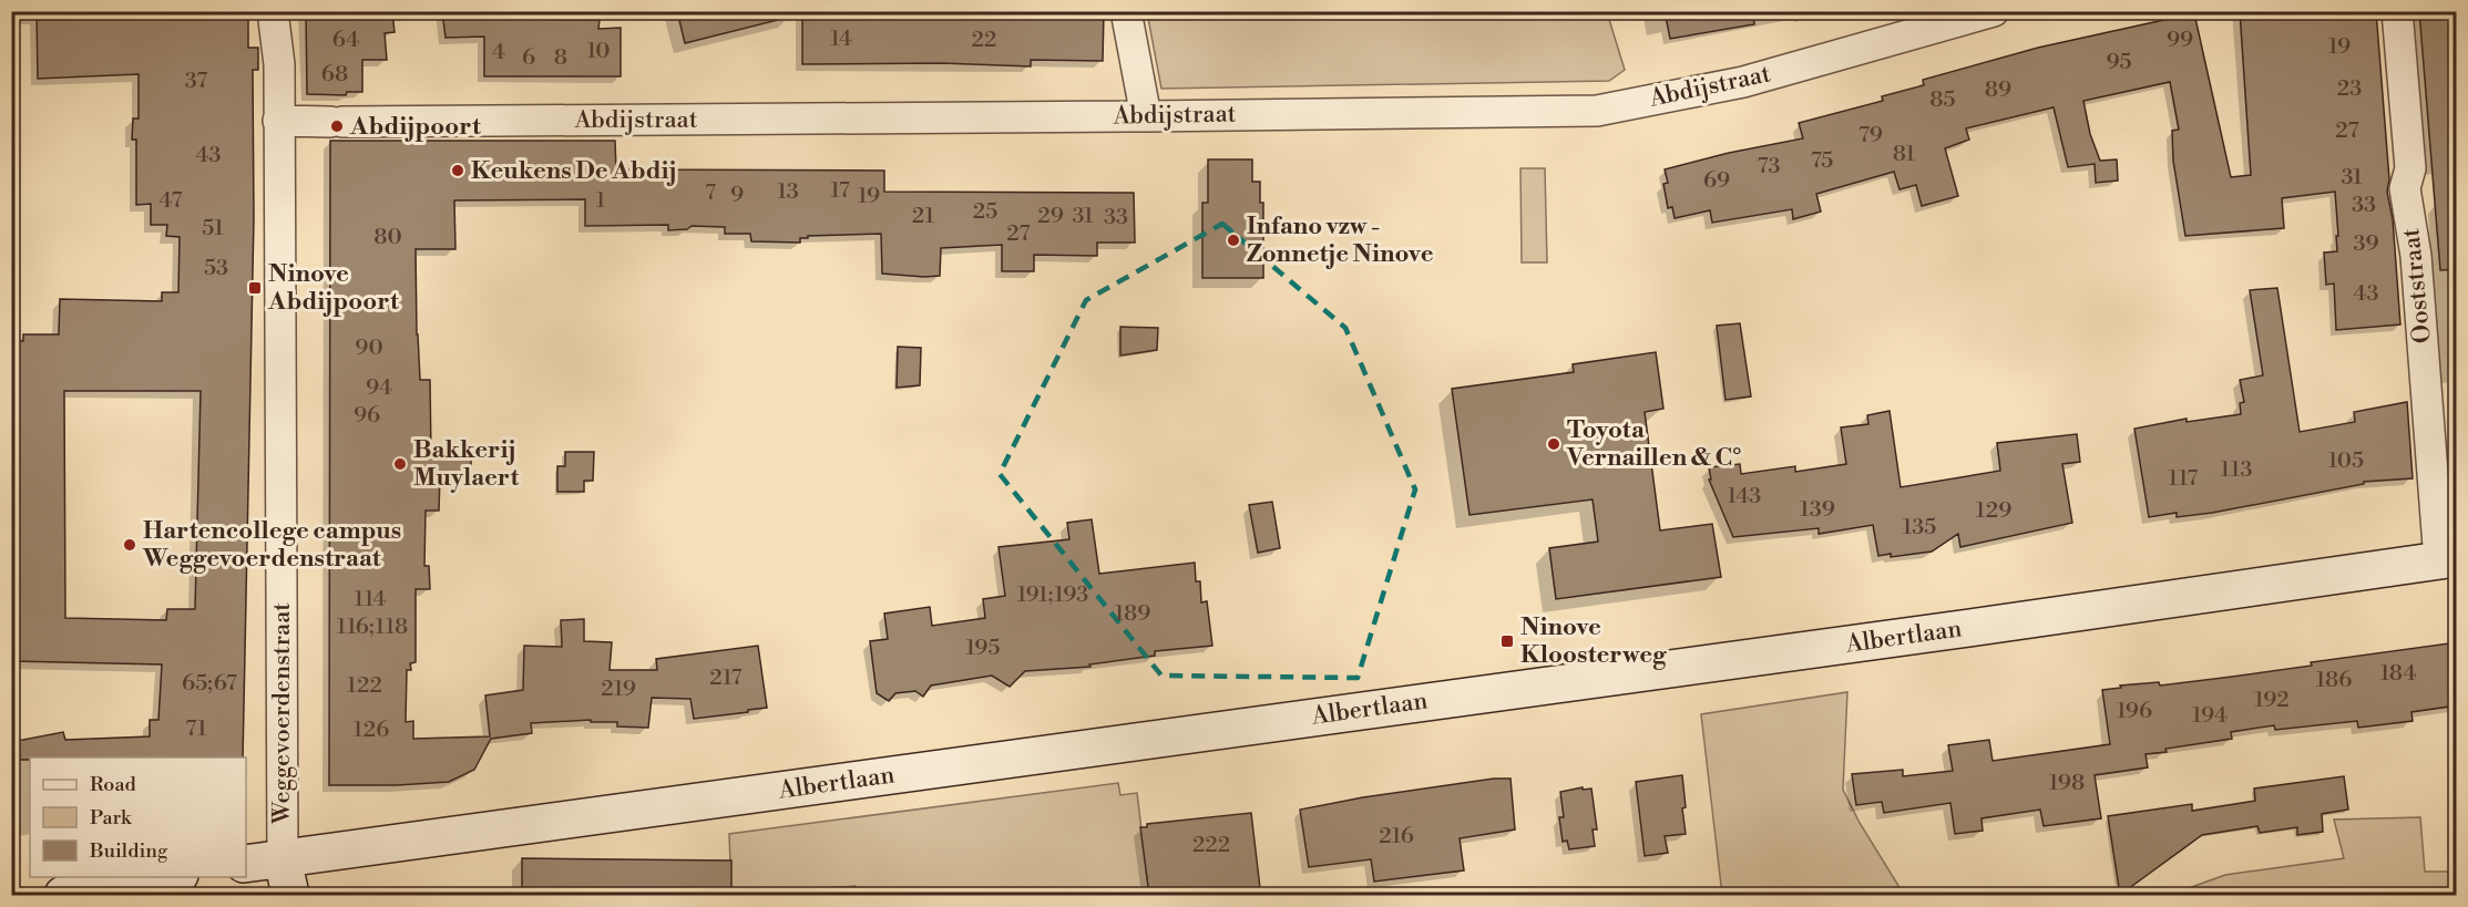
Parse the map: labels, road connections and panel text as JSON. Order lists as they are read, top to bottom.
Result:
{
  "streets": {
    "main road": ["Albertlaan"],
    "street": ["Abdijstraat", "Ooststraat", "Weggevoerdenstraat"]
  },
  "crossings": [
    ["Abdijstraat", "Weggevoerdenstraat"],
    ["Ooststraat", "Albertlaan"],
    ["Albertlaan", "Weggevoerdenstraat"]
  ],
  "places": {
    "other": [
      "Abdijpoort",
      "Keukens De Abdij",
      "Infano vzw - Zonnetje Ninove",
      "Toyota Vernaillen & C°",
      "Bakkerij Muylaert",
      "Hartencollege campus Weggevoerdenstraat"
    ],
    "transit": ["Ninove Abdijpoort", "Ninove Kloosterweg"]
  },
  "house_numbers": [
    "14",
    "64",
    "22",
    "99",
    "19",
    "10",
    "4",
    "6",
    "8",
    "95",
    "68",
    "37",
    "23",
    "89",
    "85",
    "27",
    "79",
    "81",
    "43",
    "75",
    "73",
    "31",
    "69",
    "17",
    "13",
    "7",
    "9",
    "19",
    "47",
    "1",
    "33",
    "25",
    "21",
    "29",
    "31",
    "33",
    "51",
    "27",
    "80",
    "39",
    "53",
    "43",
    "90",
    "94",
    "96",
    "105",
    "113",
    "117",
    "143",
    "139",
    "129",
    "135",
    "191;193",
    "114",
    "189",
    "116;118",
    "195",
    "184",
    "217",
    "186",
    "65;67",
    "122",
    "219",
    "192",
    "196",
    "194",
    "71",
    "126",
    "198",
    "216",
    "222"
  ],
  "legend": ["Road", "Park", "Building"]
}
